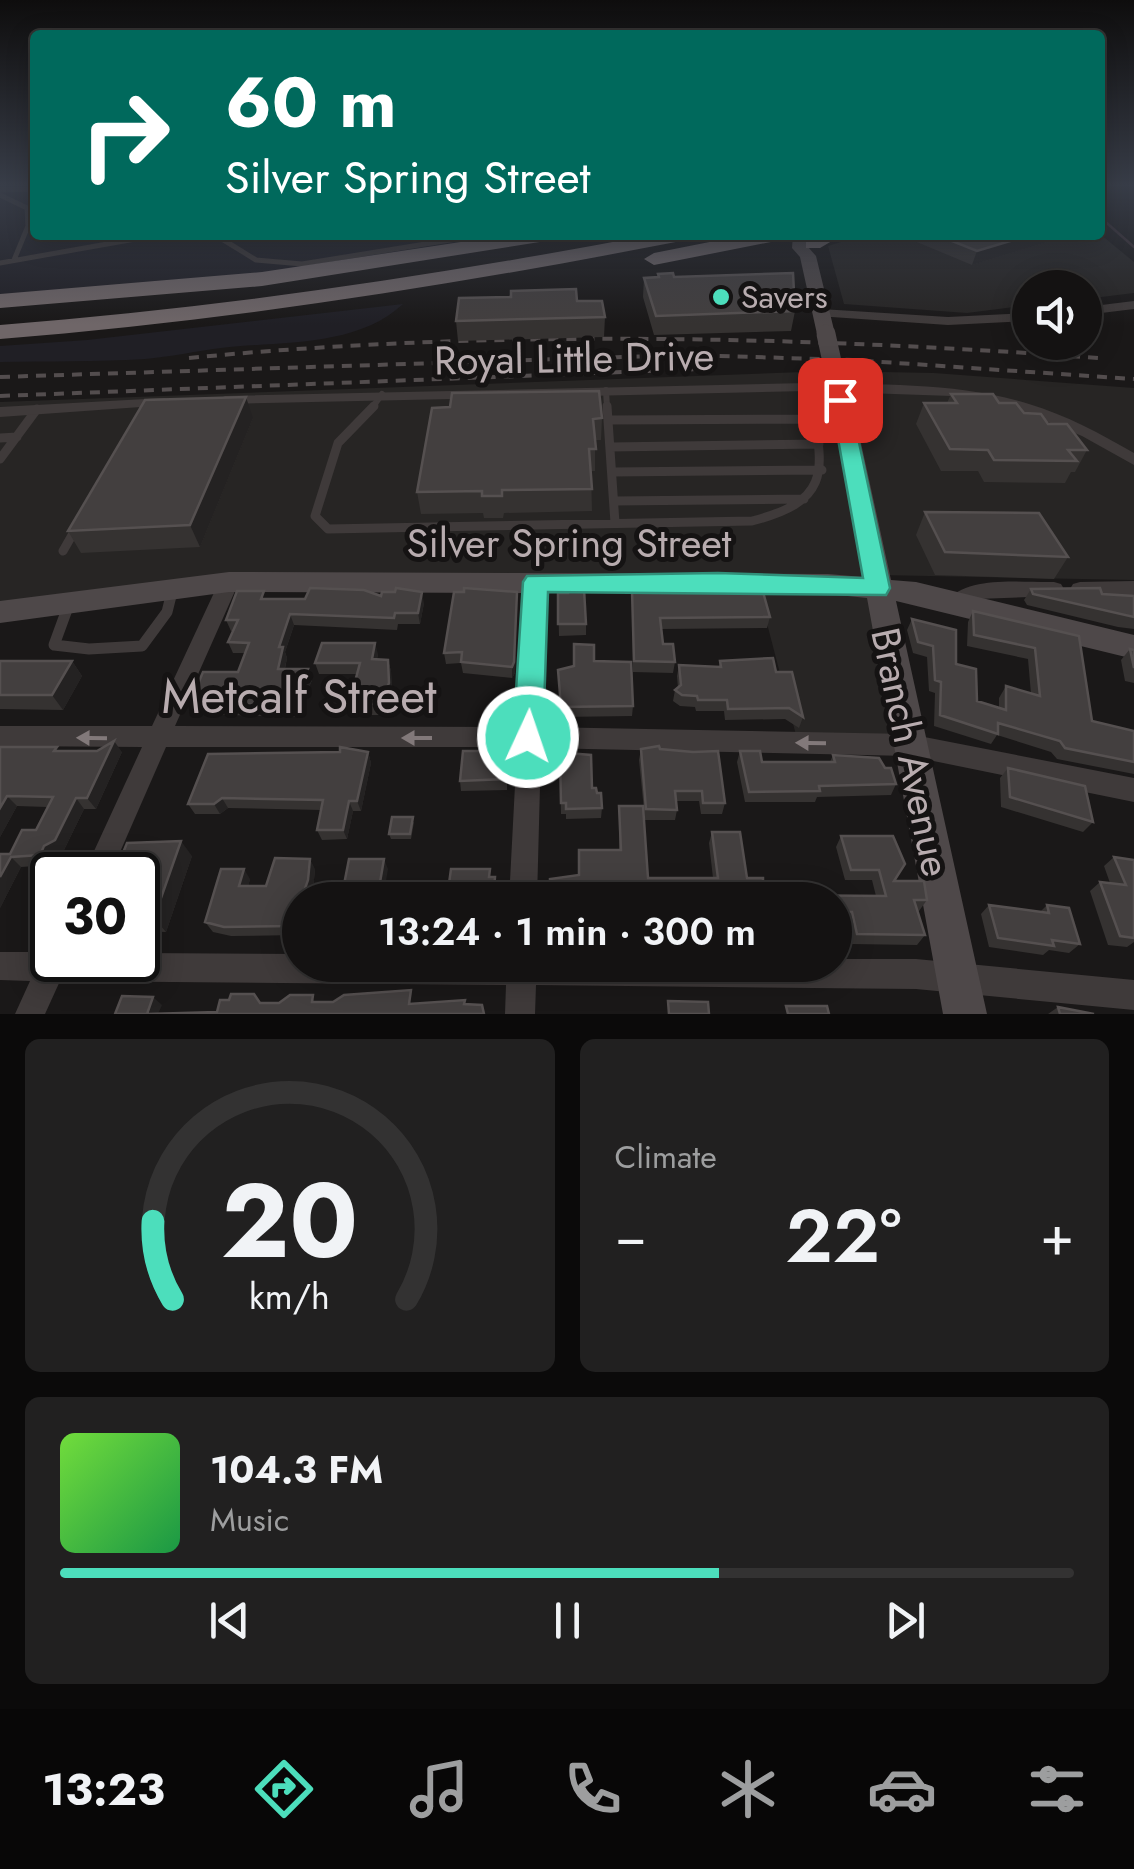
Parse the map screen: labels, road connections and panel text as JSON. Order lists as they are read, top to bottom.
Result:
{
  "streets": {
    "main road": ["Silver Spring Street", "Branch Avenue"],
    "street": ["Royal Little Drive", "Metcalf Street"]
  },
  "crossings": [
    ["Silver Spring Street", "Branch Avenue"],
    ["Metcalf Street", "Branch Avenue"]
  ],
  "one_way": ["Metcalf Street"],
  "places": ["Savers"],
  "page": {
    "turn": ["60 m", "Silver Spring Street"],
    "limit": "30",
    "trip": "13:24 · 1 min · 300 m",
    "tile": "Climate",
    "heat": ["−", "22°", "+"],
    "song": ["104.3 FM", "Music"],
    "tabs": "13:23",
    "gauge": ["20", "km/h"]
  }
}
